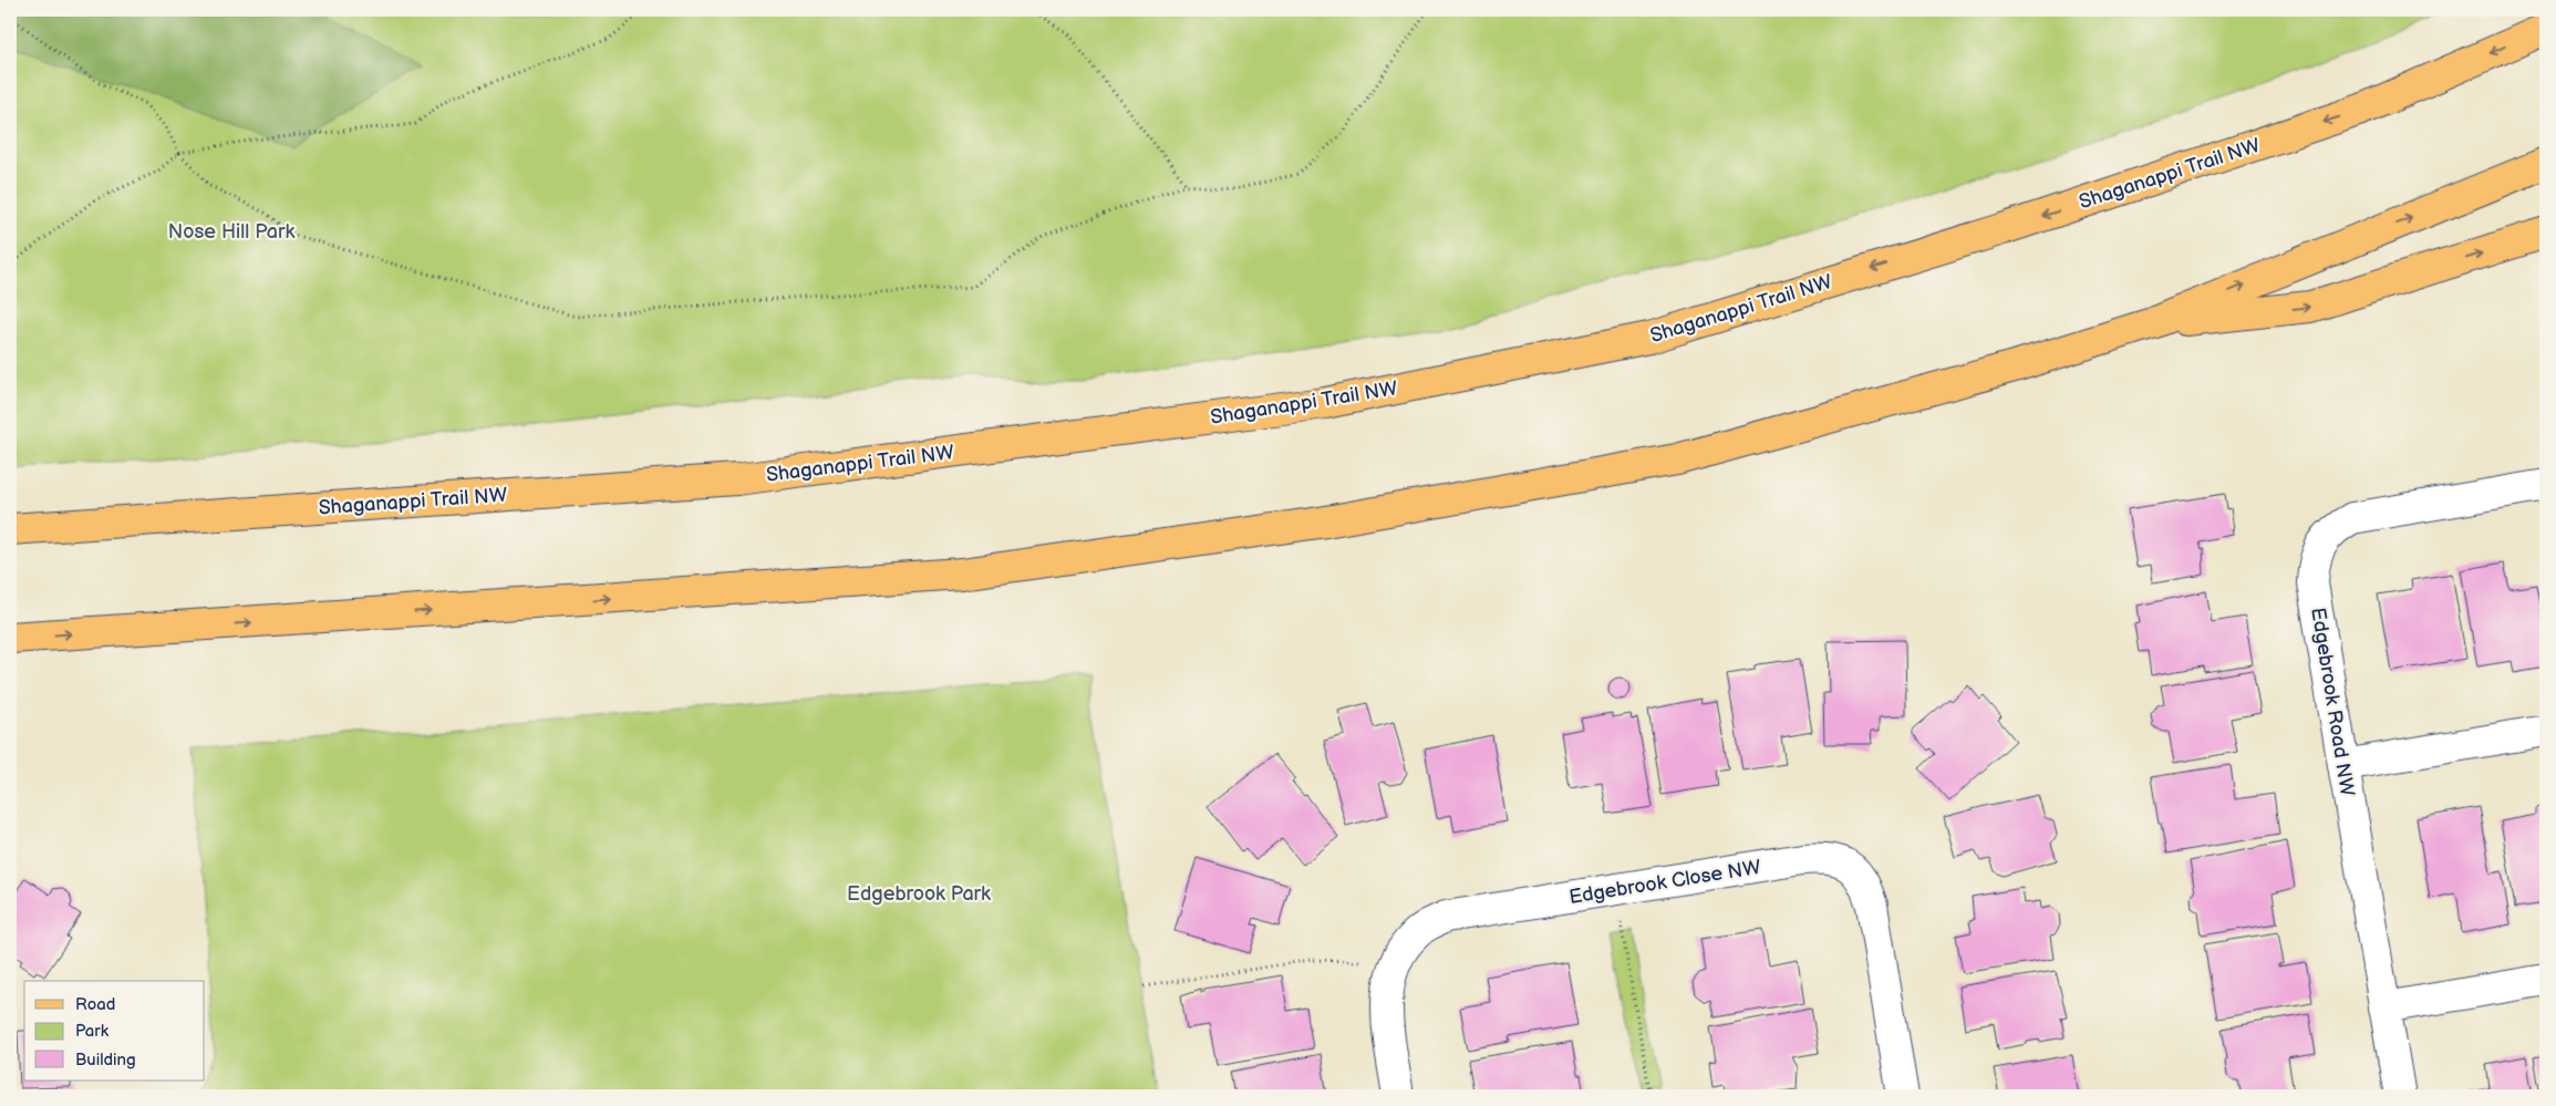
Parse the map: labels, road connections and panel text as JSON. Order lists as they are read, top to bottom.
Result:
{
  "streets": {
    "main road": ["Shaganappi Trail NW"],
    "street": ["Edgebrook Road NW", "Edgebrook Close NW"]
  },
  "parks": ["Nose Hill Park", "Edgebrook Park"],
  "legend": ["Road", "Park", "Building"]
}
